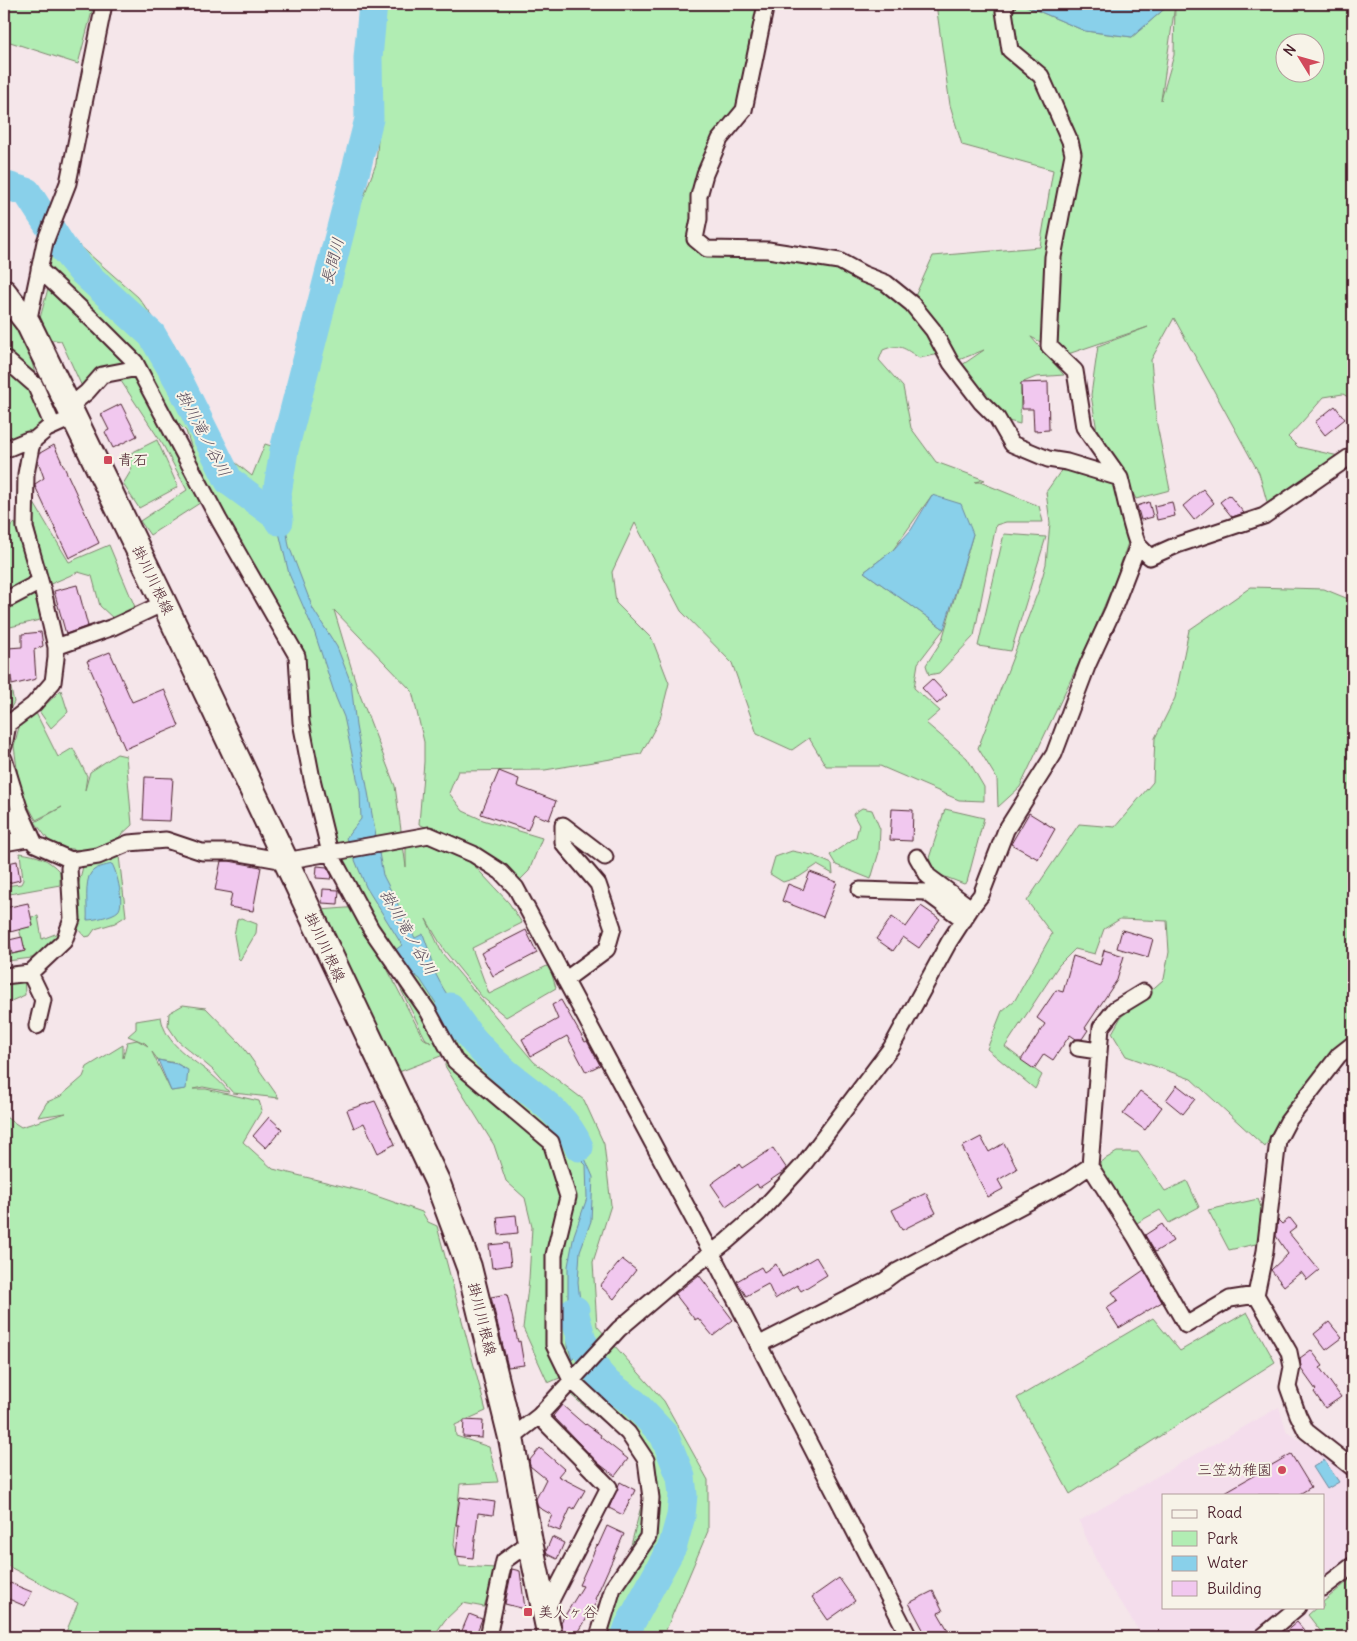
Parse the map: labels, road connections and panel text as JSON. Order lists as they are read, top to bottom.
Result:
{
  "streets": {
    "main road": ["掛川川根線"]
  },
  "water": ["長間川", "掛川滝ノ谷川"],
  "places": {
    "transit": ["青石", "美人ヶ谷"],
    "other": ["三笠幼稚園"]
  },
  "legend": [
    "Road",
    "Park",
    "Water",
    "Building"
  ],
  "north": "top left"
}
